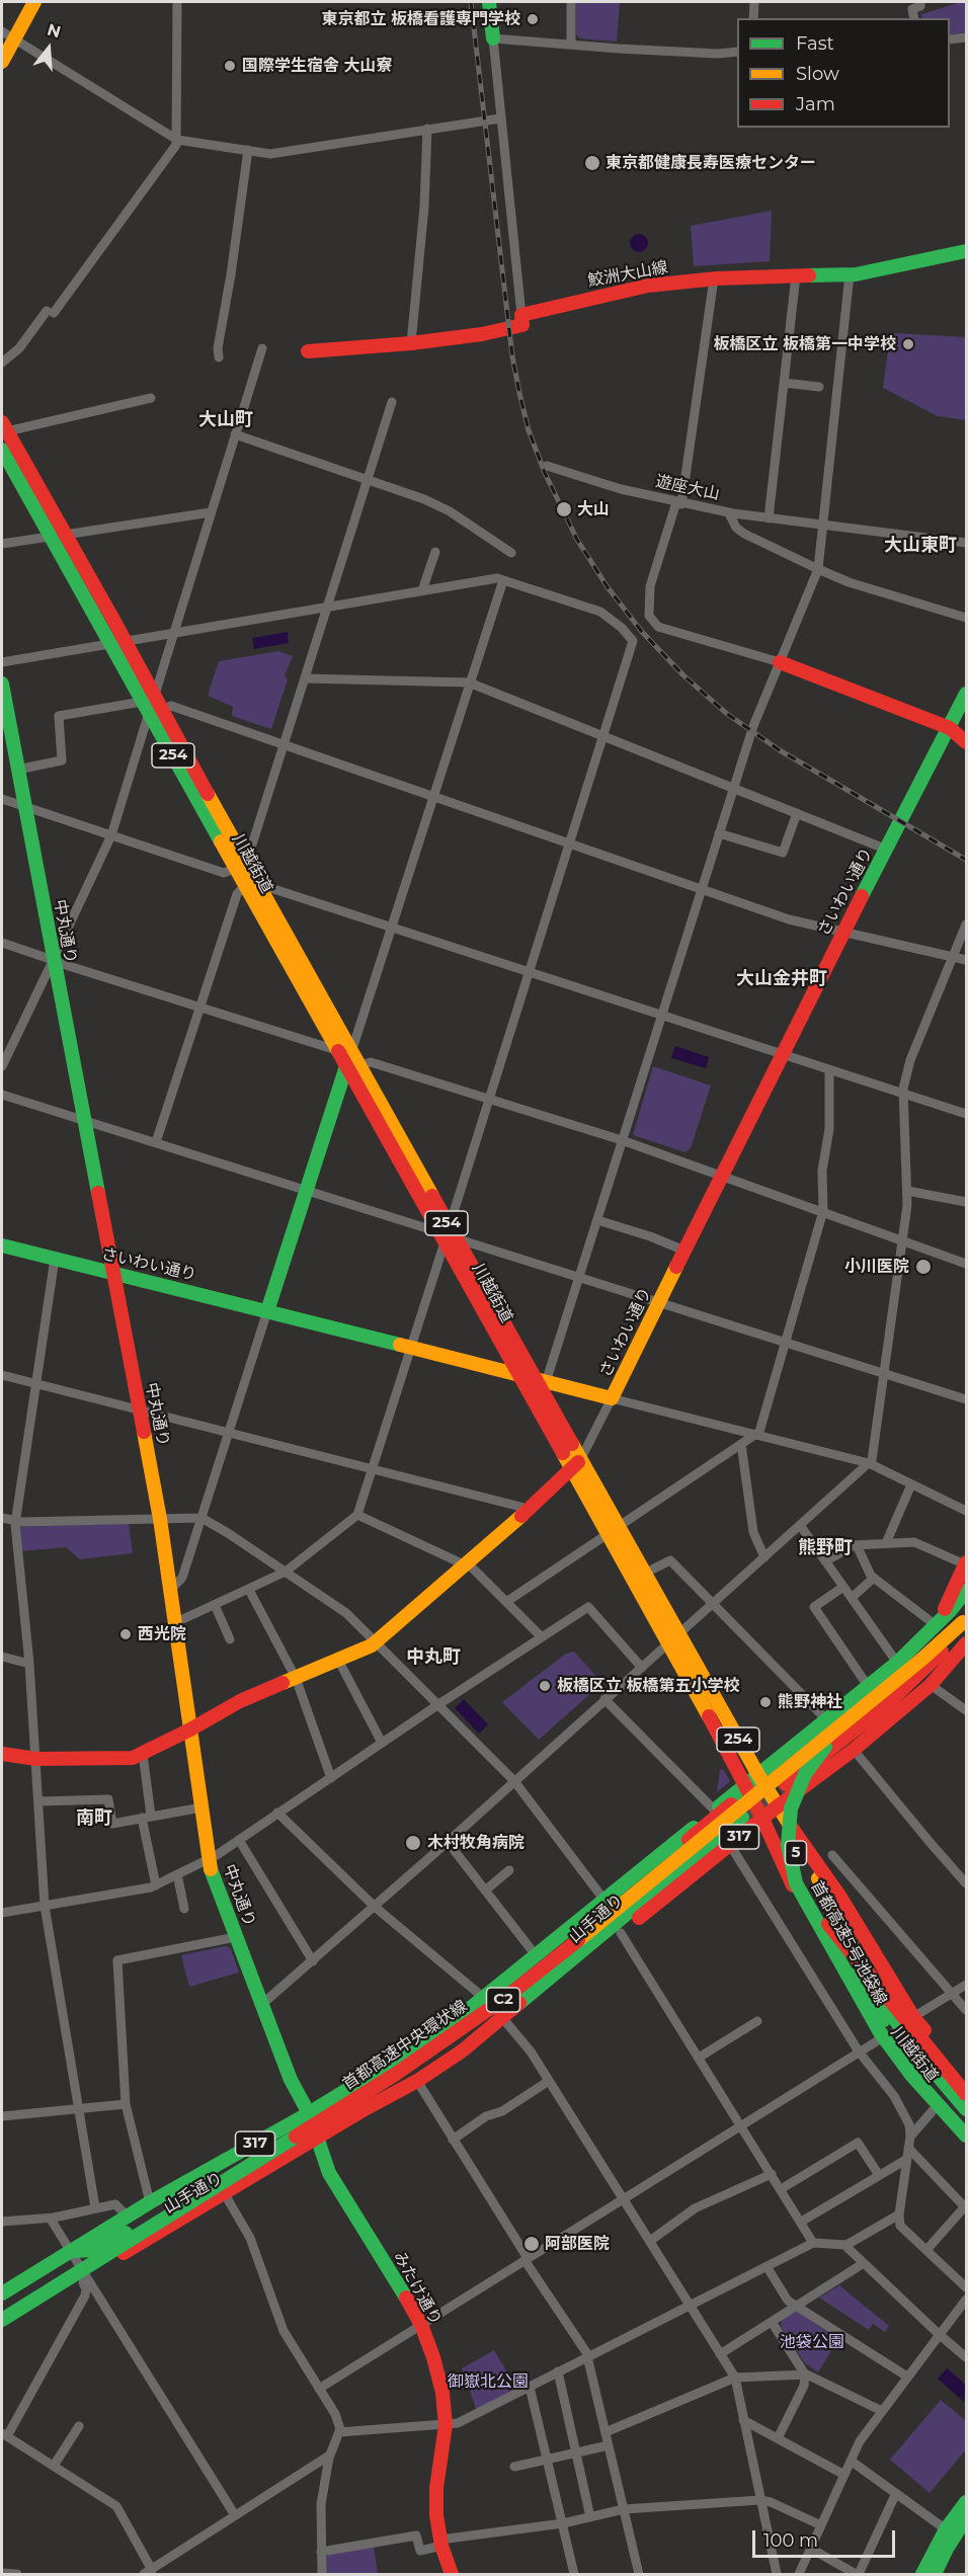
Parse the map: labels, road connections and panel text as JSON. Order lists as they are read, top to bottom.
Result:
{
  "streets": {
    "main road": [
      "鮫洲大山線",
      "254",
      "川越街道",
      "さいわい通り",
      "中丸通り",
      "317",
      "5",
      "山手通り",
      "首都高速5号池袋線",
      "C2",
      "首都高速中央環状線",
      "みたけ通り"
    ],
    "street": ["遊座大山"]
  },
  "crossings": [
    ["川越街道", "さいわい通り"],
    ["川越街道", "317"],
    ["さいわい通り", "中丸通り"],
    ["中丸通り", "山手通り"],
    ["中丸通り", "みたけ通り"],
    ["317", "山手通り"],
    ["山手通り", "首都高速中央環状線"],
    ["山手通り", "みたけ通り"],
    ["首都高速5号池袋線", "首都高速中央環状線"]
  ],
  "districts": [
    "大山町",
    "大山東町",
    "大山金井町",
    "熊野町",
    "中丸町",
    "南町"
  ],
  "parks": ["池袋公園", "御嶽北公園"],
  "places": [
    "東京都立 板橋看護専門学校",
    "国際学生宿舎 大山寮",
    "東京都健康長寿医療センター",
    "板橋区立 板橋第一中学校",
    "大山",
    "小川医院",
    "西光院",
    "板橋区立 板橋第五小学校",
    "熊野神社",
    "木村牧角病院",
    "阿部医院"
  ],
  "legend": ["Fast", "Slow", "Jam"],
  "scale_bar": "100 m",
  "north": "top"
}
